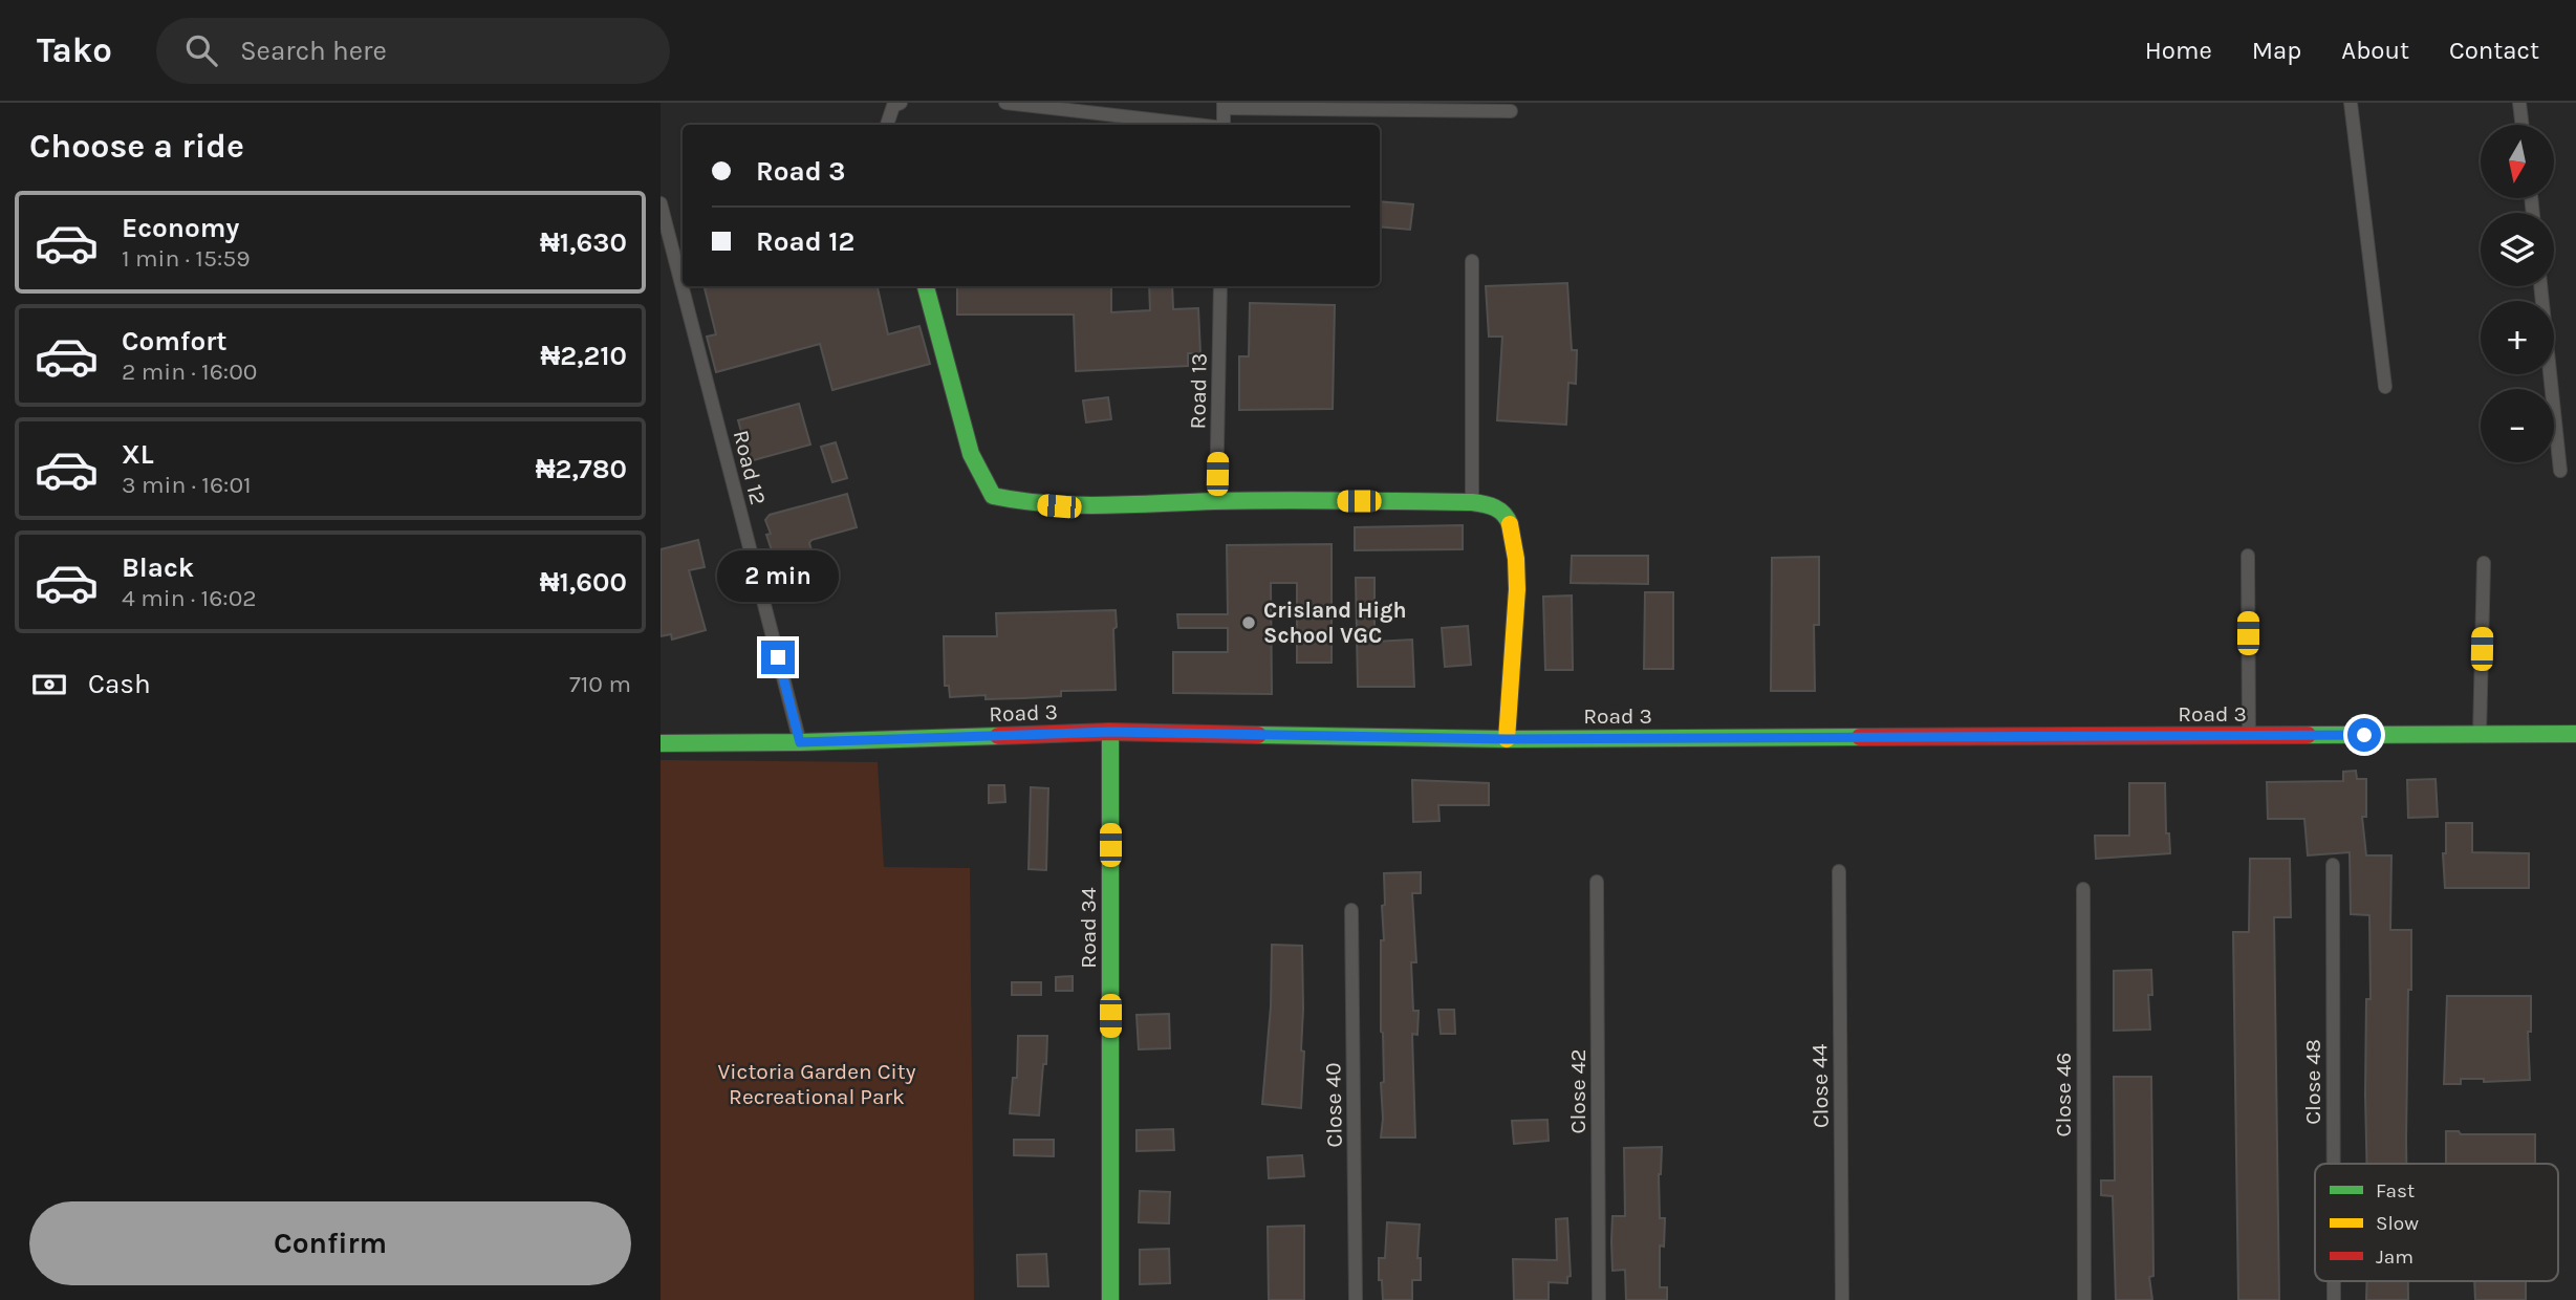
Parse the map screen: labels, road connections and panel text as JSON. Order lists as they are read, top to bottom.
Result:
{
  "streets": {
    "street": [
      "Road 13",
      "Road 12",
      "Road 3",
      "Road 34",
      "Close 48",
      "Close 44",
      "Close 42",
      "Close 46",
      "Close 40"
    ]
  },
  "crossings": [
    ["Road 12", "Road 3"],
    ["Road 3", "Road 34"]
  ],
  "parks": ["Victoria Garden City Recreational Park"],
  "places": ["Crisland High School VGC"],
  "legend": ["Fast", "Slow", "Jam"],
  "north": "bottom",
  "page": {
    "header": "Tako",
    "search": "Search here",
    "nav": [
      "Home",
      "Map",
      "About",
      "Contact"
    ],
    "heading": "Choose a ride",
    "map_buttons": ["+", "−"],
    "banner": ["Road 3", "Road 12"],
    "list": [
      {
        "name": "Economy",
        "note": "1 min · 15:59",
        "value": "₦1,630"
      },
      {
        "name": "Comfort",
        "note": "2 min · 16:00",
        "value": "₦2,210"
      },
      {
        "name": "XL",
        "note": "3 min · 16:01",
        "value": "₦2,780"
      },
      {
        "name": "Black",
        "note": "4 min · 16:02",
        "value": "₦1,600"
      }
    ],
    "bubble": "2 min",
    "pay": ["Cash", "710 m"],
    "buttons": "Confirm"
  }
}
